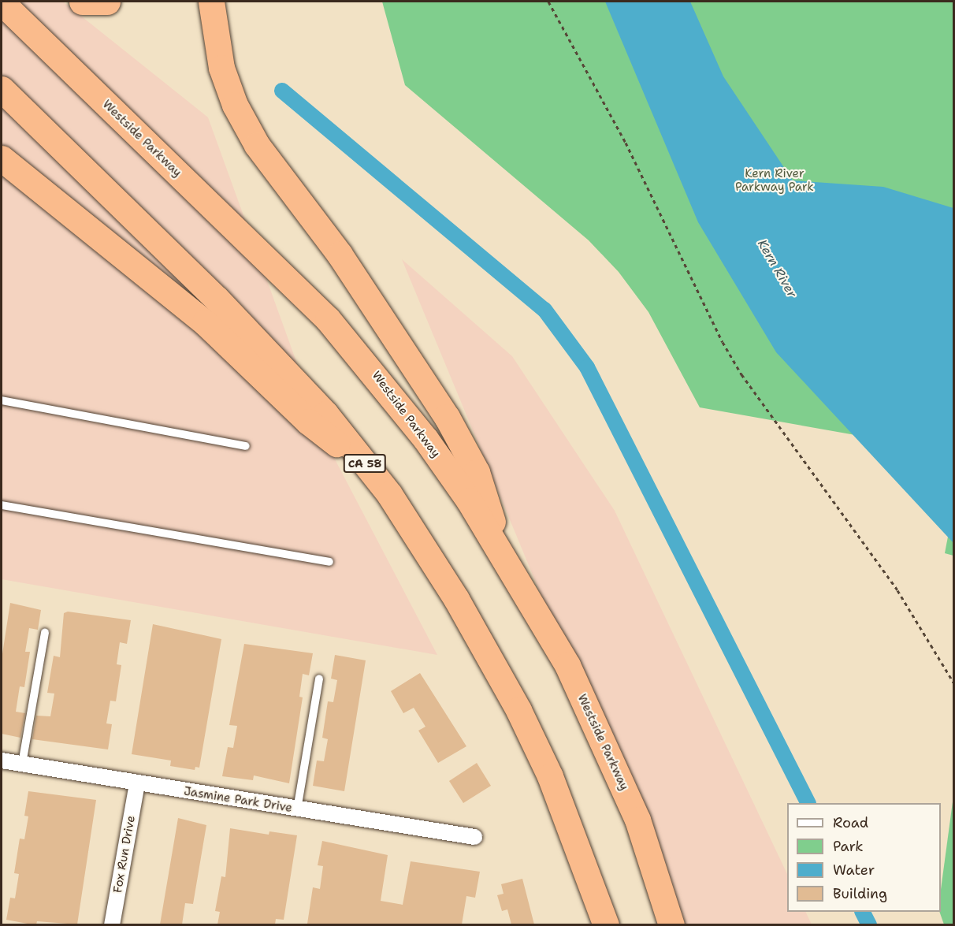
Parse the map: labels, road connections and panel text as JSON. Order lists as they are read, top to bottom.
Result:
{
  "streets": {
    "highway": ["Westside Parkway", "CA 58"],
    "street": ["Jasmine Park Drive", "Fox Run Drive"]
  },
  "crossings": [
    ["Jasmine Park Drive", "Fox Run Drive"]
  ],
  "water": ["Kern River"],
  "parks": ["Kern River Parkway Park"],
  "legend": [
    "Road",
    "Park",
    "Water",
    "Building"
  ]
}
